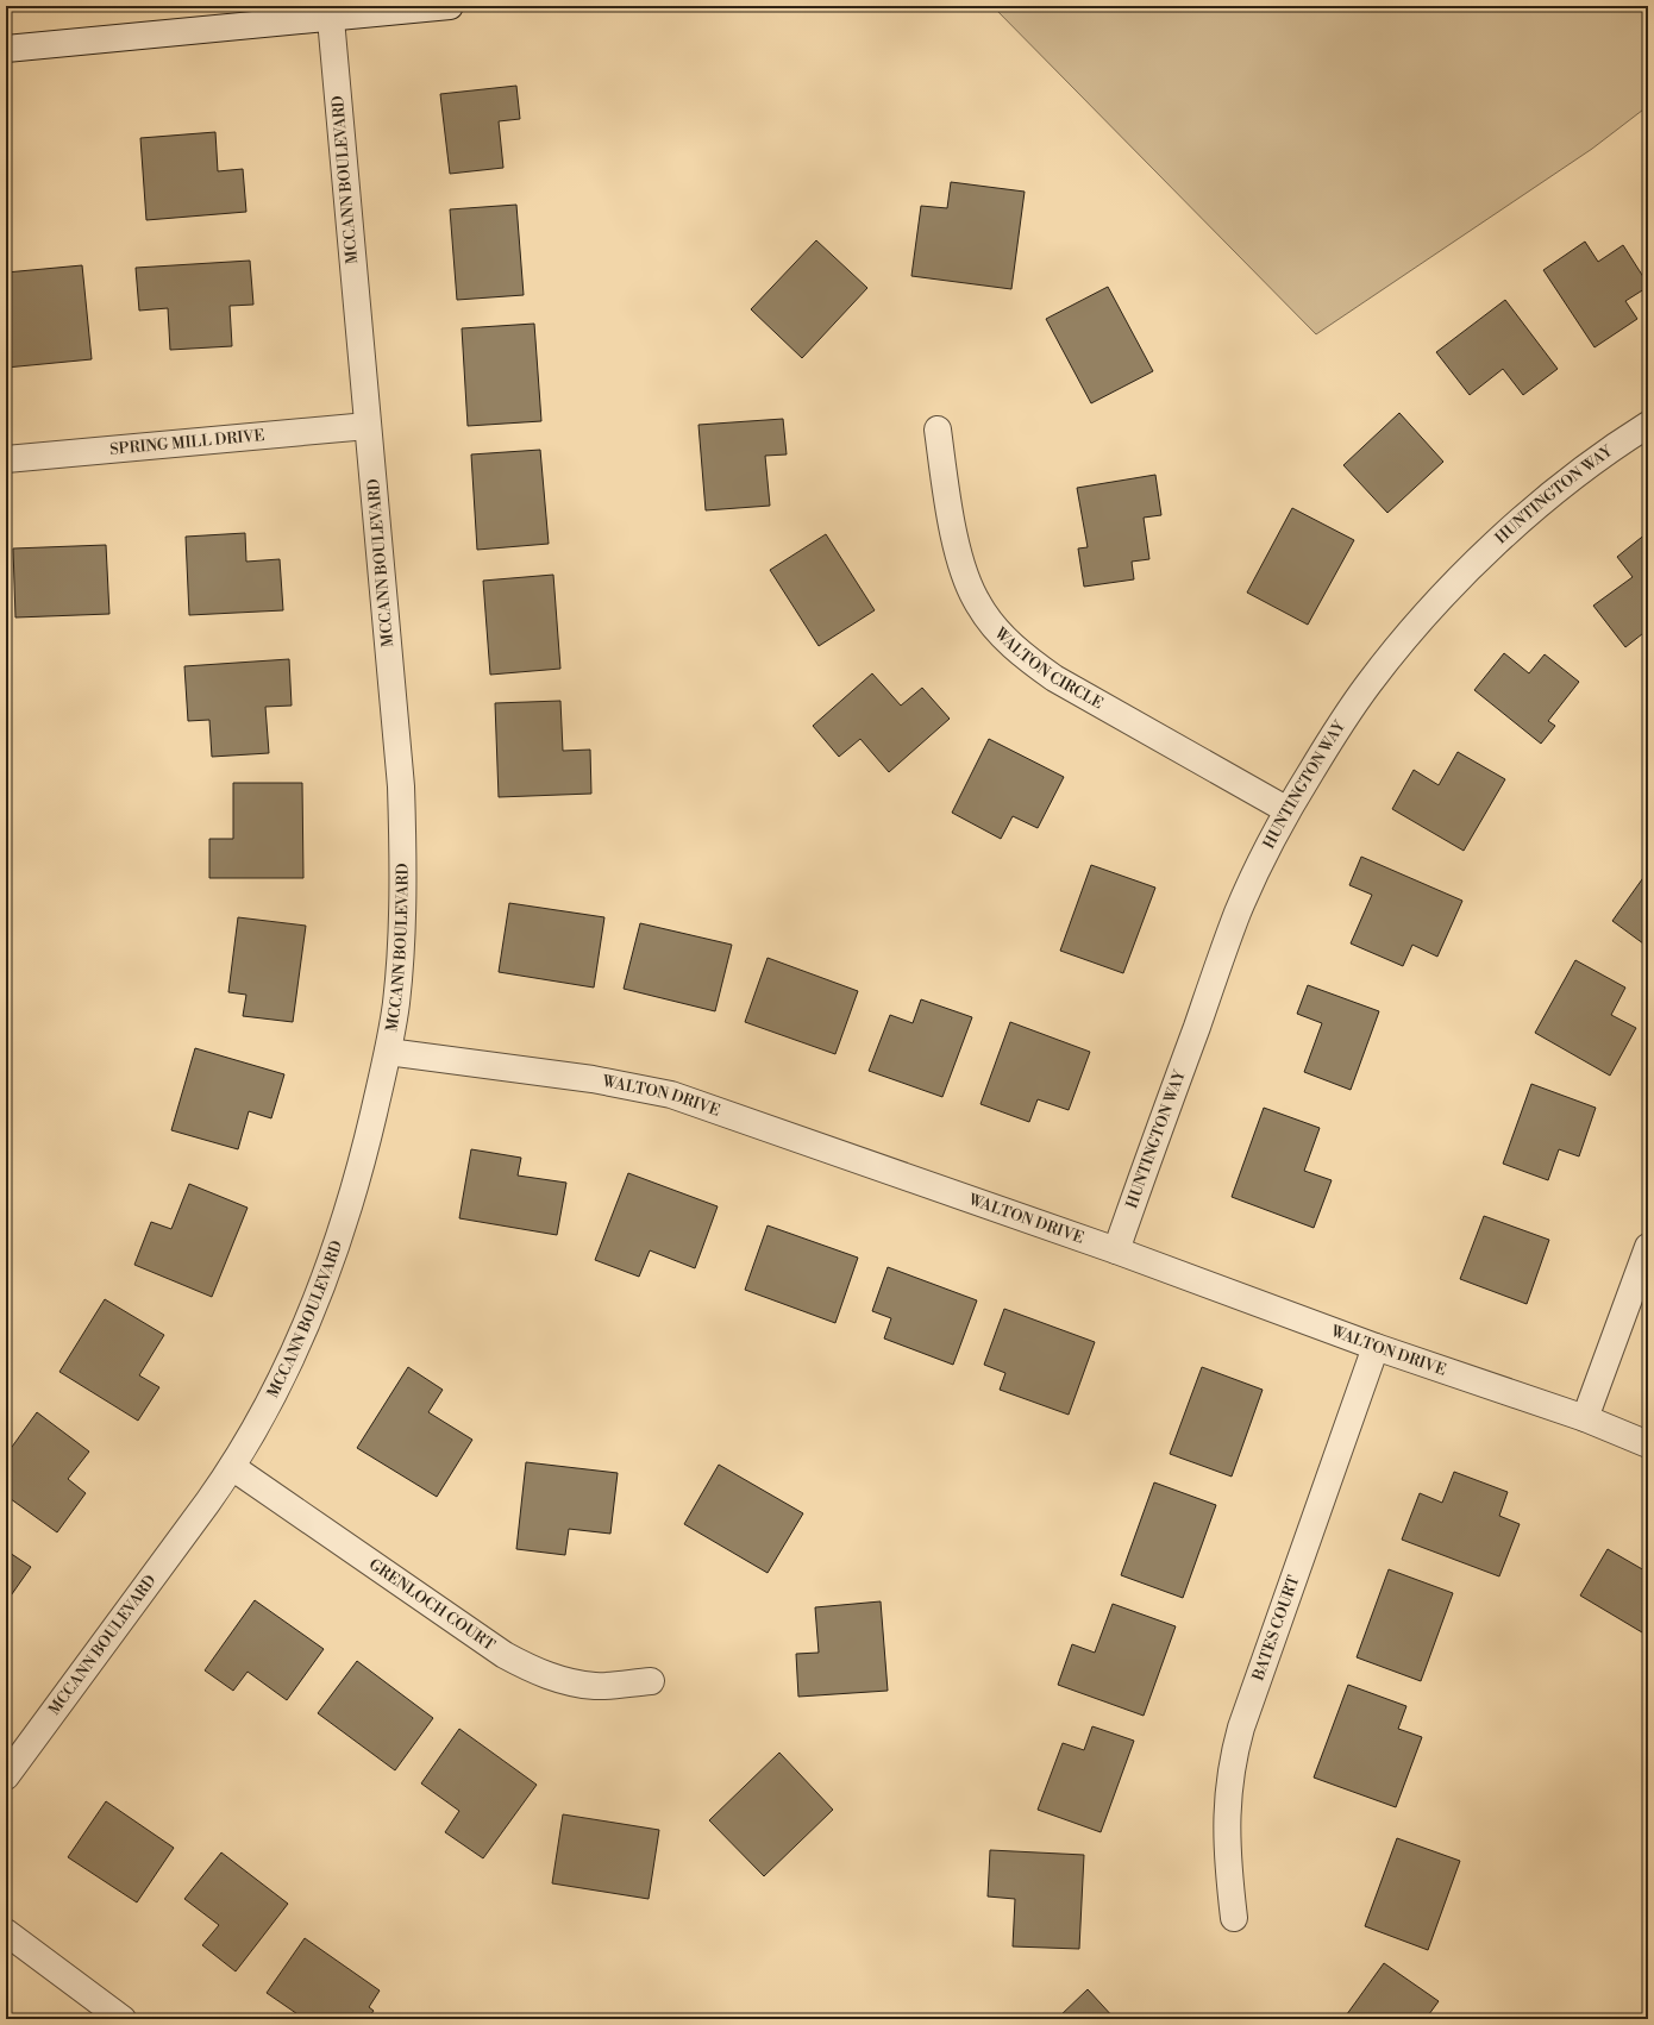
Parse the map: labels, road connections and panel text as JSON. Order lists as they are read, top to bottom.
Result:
{
  "streets": {
    "street": [
      "MCCANN BOULEVARD",
      "SPRING MILL DRIVE",
      "HUNTINGTON WAY",
      "WALTON CIRCLE",
      "WALTON DRIVE",
      "GRENLOCH COURT",
      "BATES COURT"
    ]
  },
  "crossings": [
    ["MCCANN BOULEVARD", "SPRING MILL DRIVE"],
    ["MCCANN BOULEVARD", "WALTON DRIVE"],
    ["MCCANN BOULEVARD", "GRENLOCH COURT"],
    ["HUNTINGTON WAY", "WALTON CIRCLE"],
    ["HUNTINGTON WAY", "WALTON DRIVE"],
    ["WALTON DRIVE", "BATES COURT"]
  ]
}
